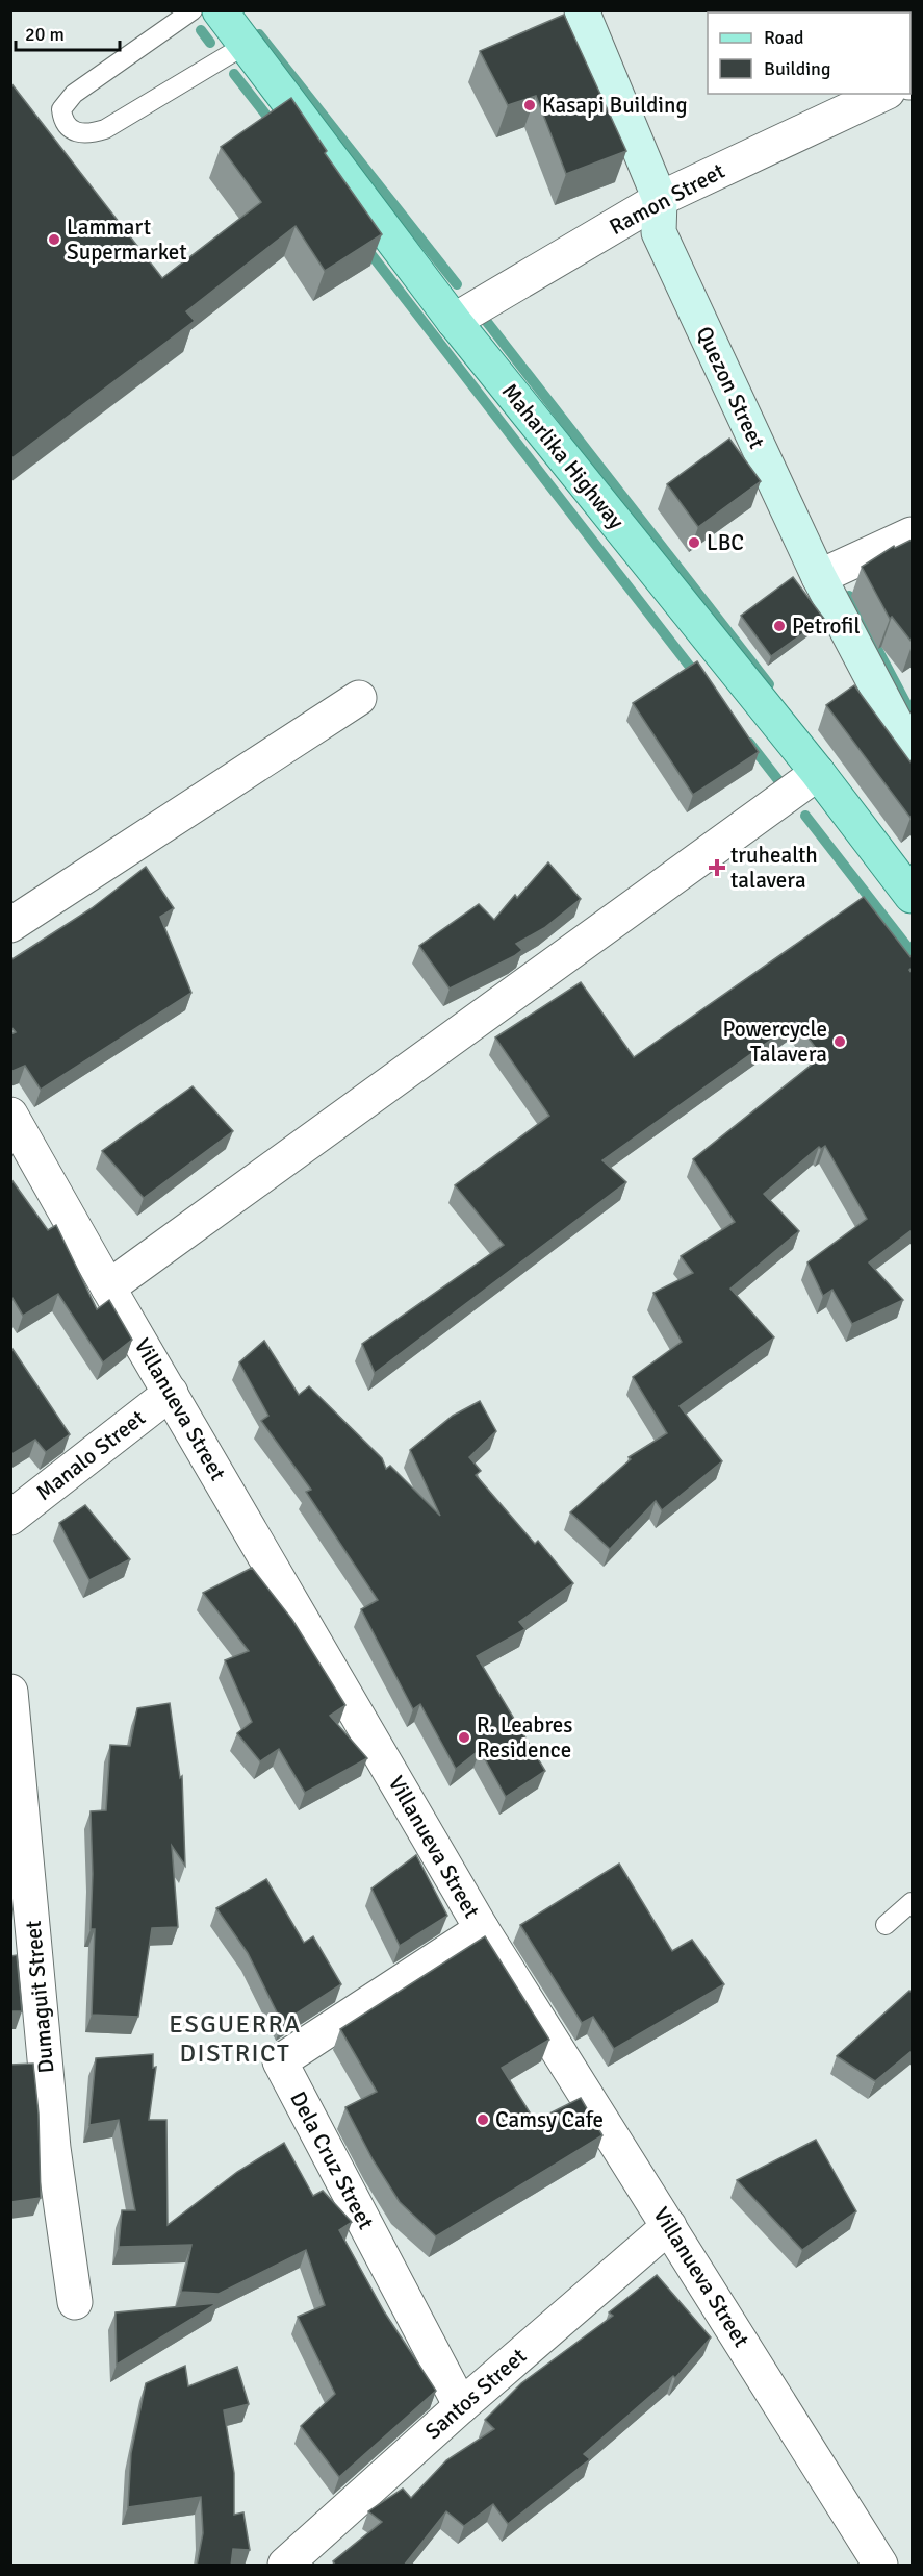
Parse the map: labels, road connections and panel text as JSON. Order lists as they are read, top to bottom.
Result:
{
  "streets": {
    "main road": ["Maharlika Highway"],
    "street": [
      "Ramon Street",
      "Quezon Street",
      "Villanueva Street",
      "Manalo Street",
      "Dumaguit Street",
      "Dela Cruz Street",
      "Santos Street"
    ]
  },
  "crossings": [
    ["Ramon Street", "Quezon Street"],
    ["Ramon Street", "Maharlika Highway"],
    ["Villanueva Street", "Manalo Street"],
    ["Villanueva Street", "Dela Cruz Street"],
    ["Villanueva Street", "Santos Street"],
    ["Dela Cruz Street", "Santos Street"]
  ],
  "districts": ["ESGUERRA DISTRICT"],
  "places": {
    "other": [
      "Kasapi Building",
      "Lammart Supermarket",
      "LBC",
      "Petrofil",
      "Powercycle Talavera",
      "R. Leabres Residence",
      "Camsy Cafe"
    ],
    "health": ["truhealth talavera"]
  },
  "legend": ["Road", "Building"],
  "scale_bar": "20 m"
}
